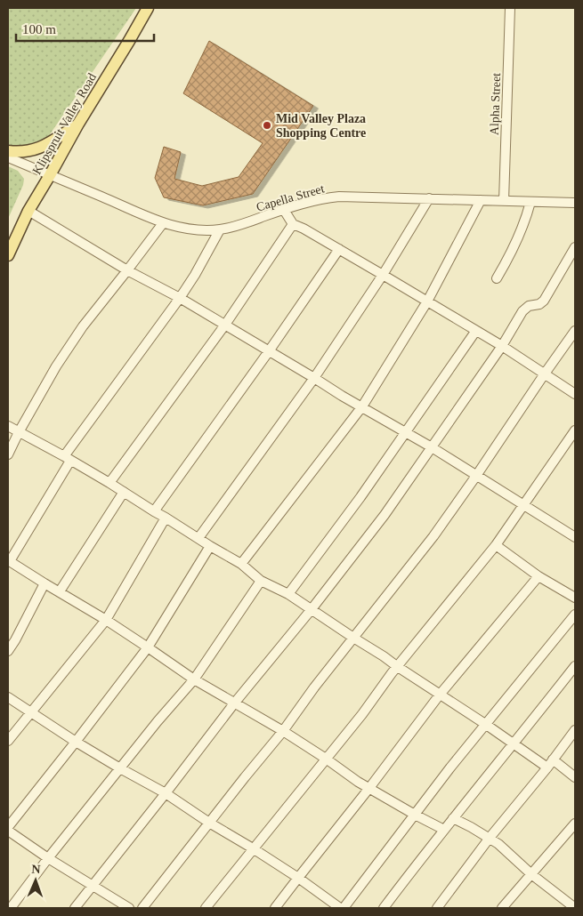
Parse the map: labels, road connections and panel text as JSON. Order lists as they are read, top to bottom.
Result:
{
  "streets": {
    "main road": ["Klipspruit Valley Road"],
    "street": ["Alpha Street", "Capella Street"]
  },
  "crossings": [
    ["Alpha Street", "Capella Street"],
    ["Klipspruit Valley Road", "Capella Street"]
  ],
  "places": ["Mid Valley Plaza Shopping Centre"],
  "scale_bar": "100 m",
  "north": "top"
}
